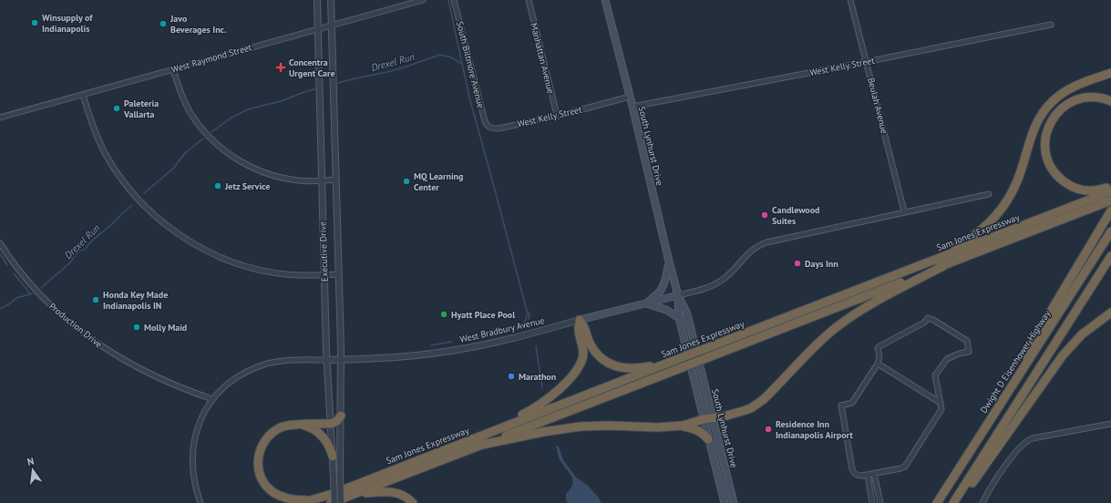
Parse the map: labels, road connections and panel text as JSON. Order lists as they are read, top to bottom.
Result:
{
  "streets": {
    "highway": ["Sam Jones Expressway", "Dwight D Eisenhower Highway"],
    "main road": ["South Lynhurst Drive", "West Bradbury Avenue"],
    "street": [
      "West Raymond Street",
      "Manhattan Avenue",
      "South Biltmore Avenue",
      "West Kelly Street",
      "Beulah Avenue",
      "Executive Drive",
      "Production Drive"
    ]
  },
  "crossings": [
    ["West Raymond Street", "Executive Drive"],
    ["Manhattan Avenue", "West Kelly Street"],
    ["South Biltmore Avenue", "West Kelly Street"],
    ["West Kelly Street", "Beulah Avenue"],
    ["West Kelly Street", "South Lynhurst Drive"],
    ["South Lynhurst Drive", "West Bradbury Avenue"],
    ["Executive Drive", "West Bradbury Avenue"]
  ],
  "water": ["Drexel Run"],
  "places": {
    "other": [
      "Winsupply of Indianapolis",
      "Javo Beverages Inc.",
      "Paleteria Vallarta",
      "MQ Learning Center",
      "Jetz Service",
      "Candlewood Suites",
      "Days Inn",
      "Honda Key Made Indianapolis IN",
      "Hyatt Place Pool",
      "Molly Maid",
      "Marathon",
      "Residence Inn Indianapolis Airport"
    ],
    "health": ["Concentra Urgent Care"]
  },
  "north": "top"
}
